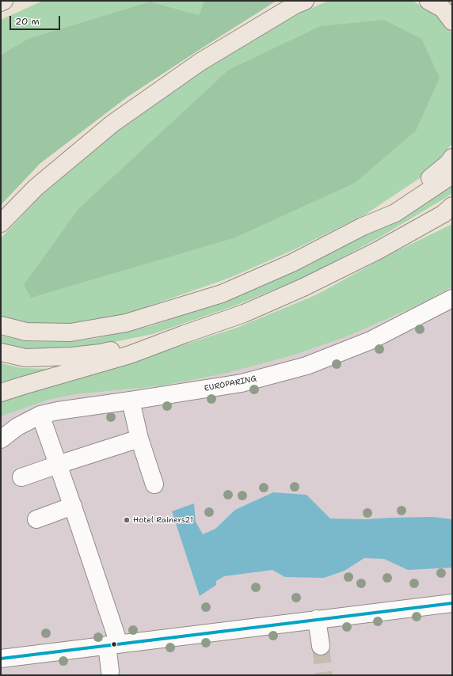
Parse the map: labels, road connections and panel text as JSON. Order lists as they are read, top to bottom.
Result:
{
  "streets": {
    "street": ["EUROPARING"]
  },
  "places": ["Hotel Rainers21"],
  "scale_bar": "20 m"
}
